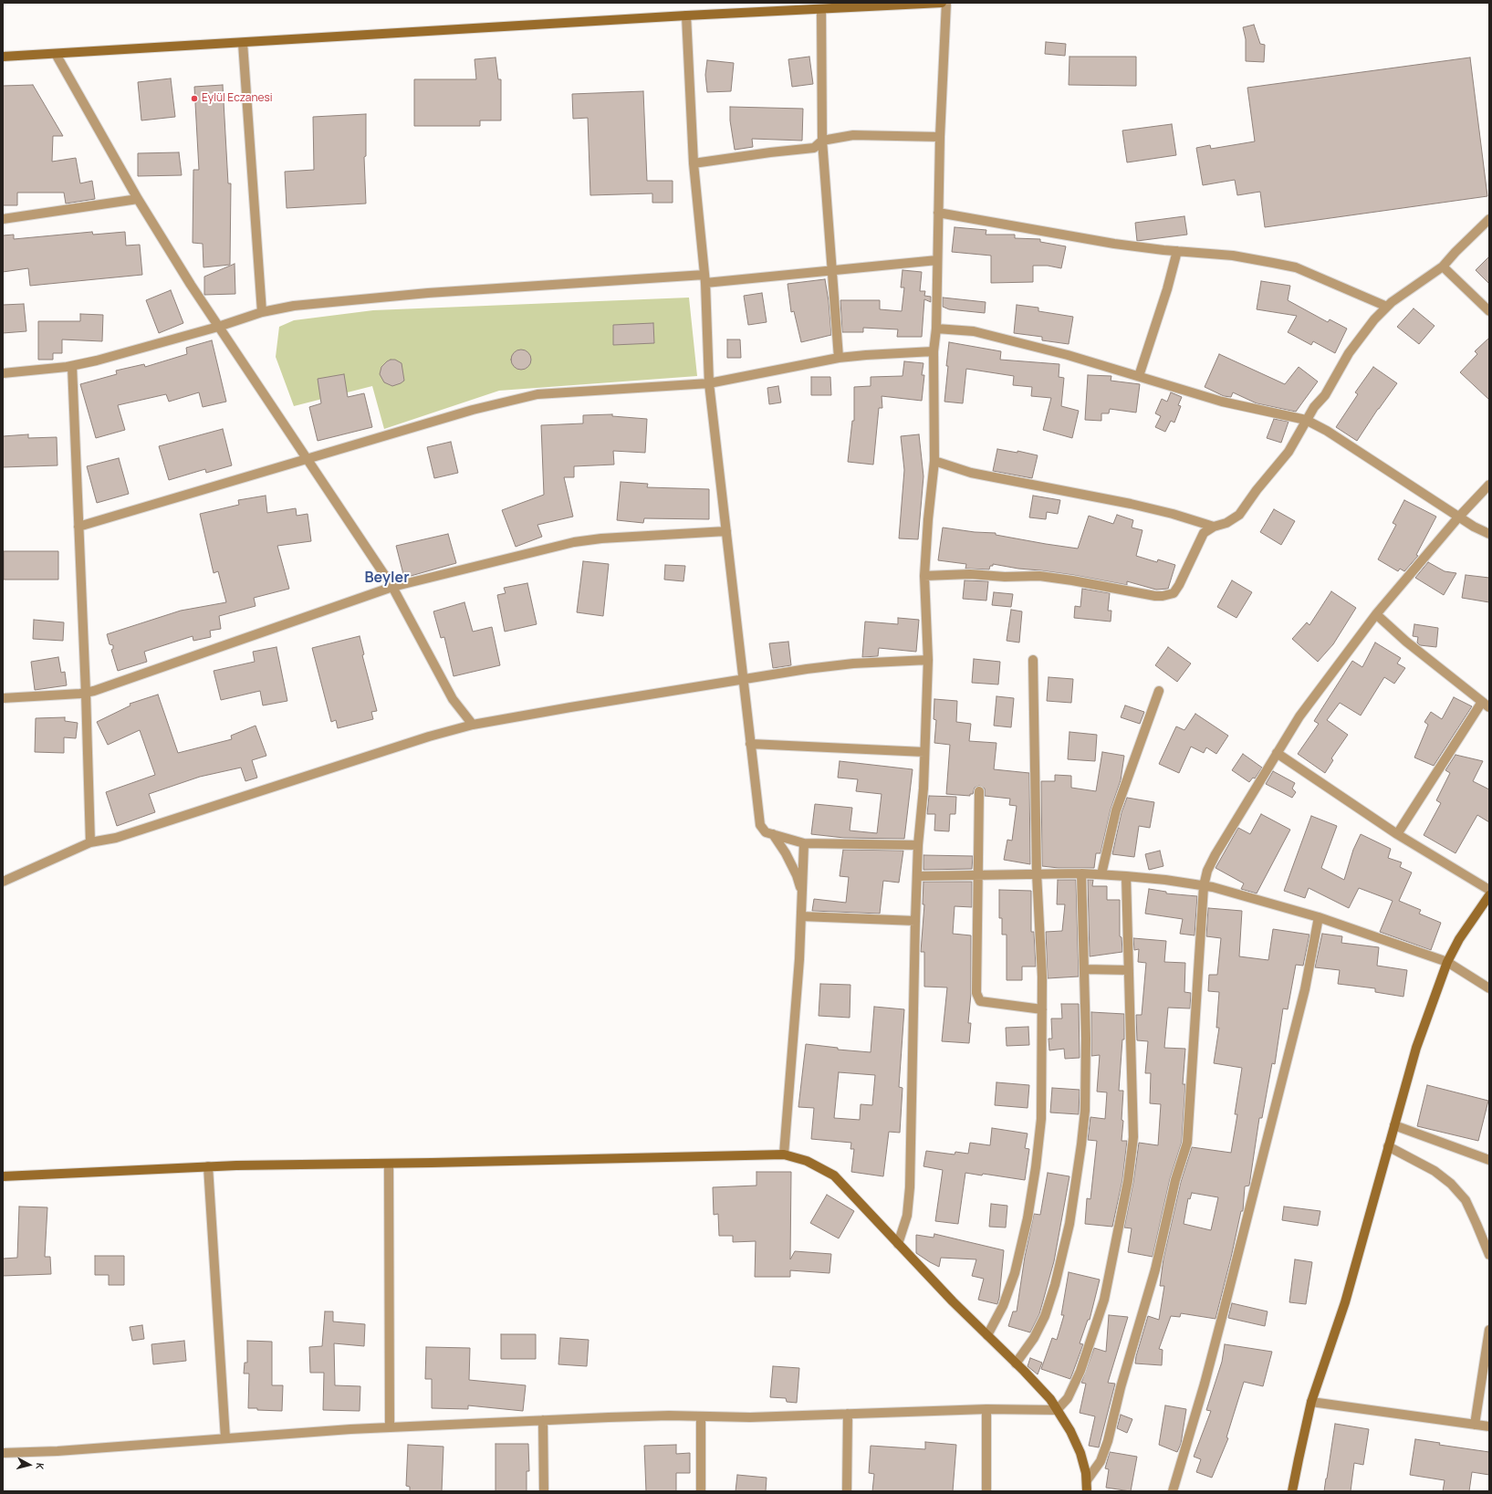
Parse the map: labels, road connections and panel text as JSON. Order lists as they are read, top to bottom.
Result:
{
  "districts": ["Beyler"],
  "places": ["Eylül Eczanesi"],
  "north": "right"
}
